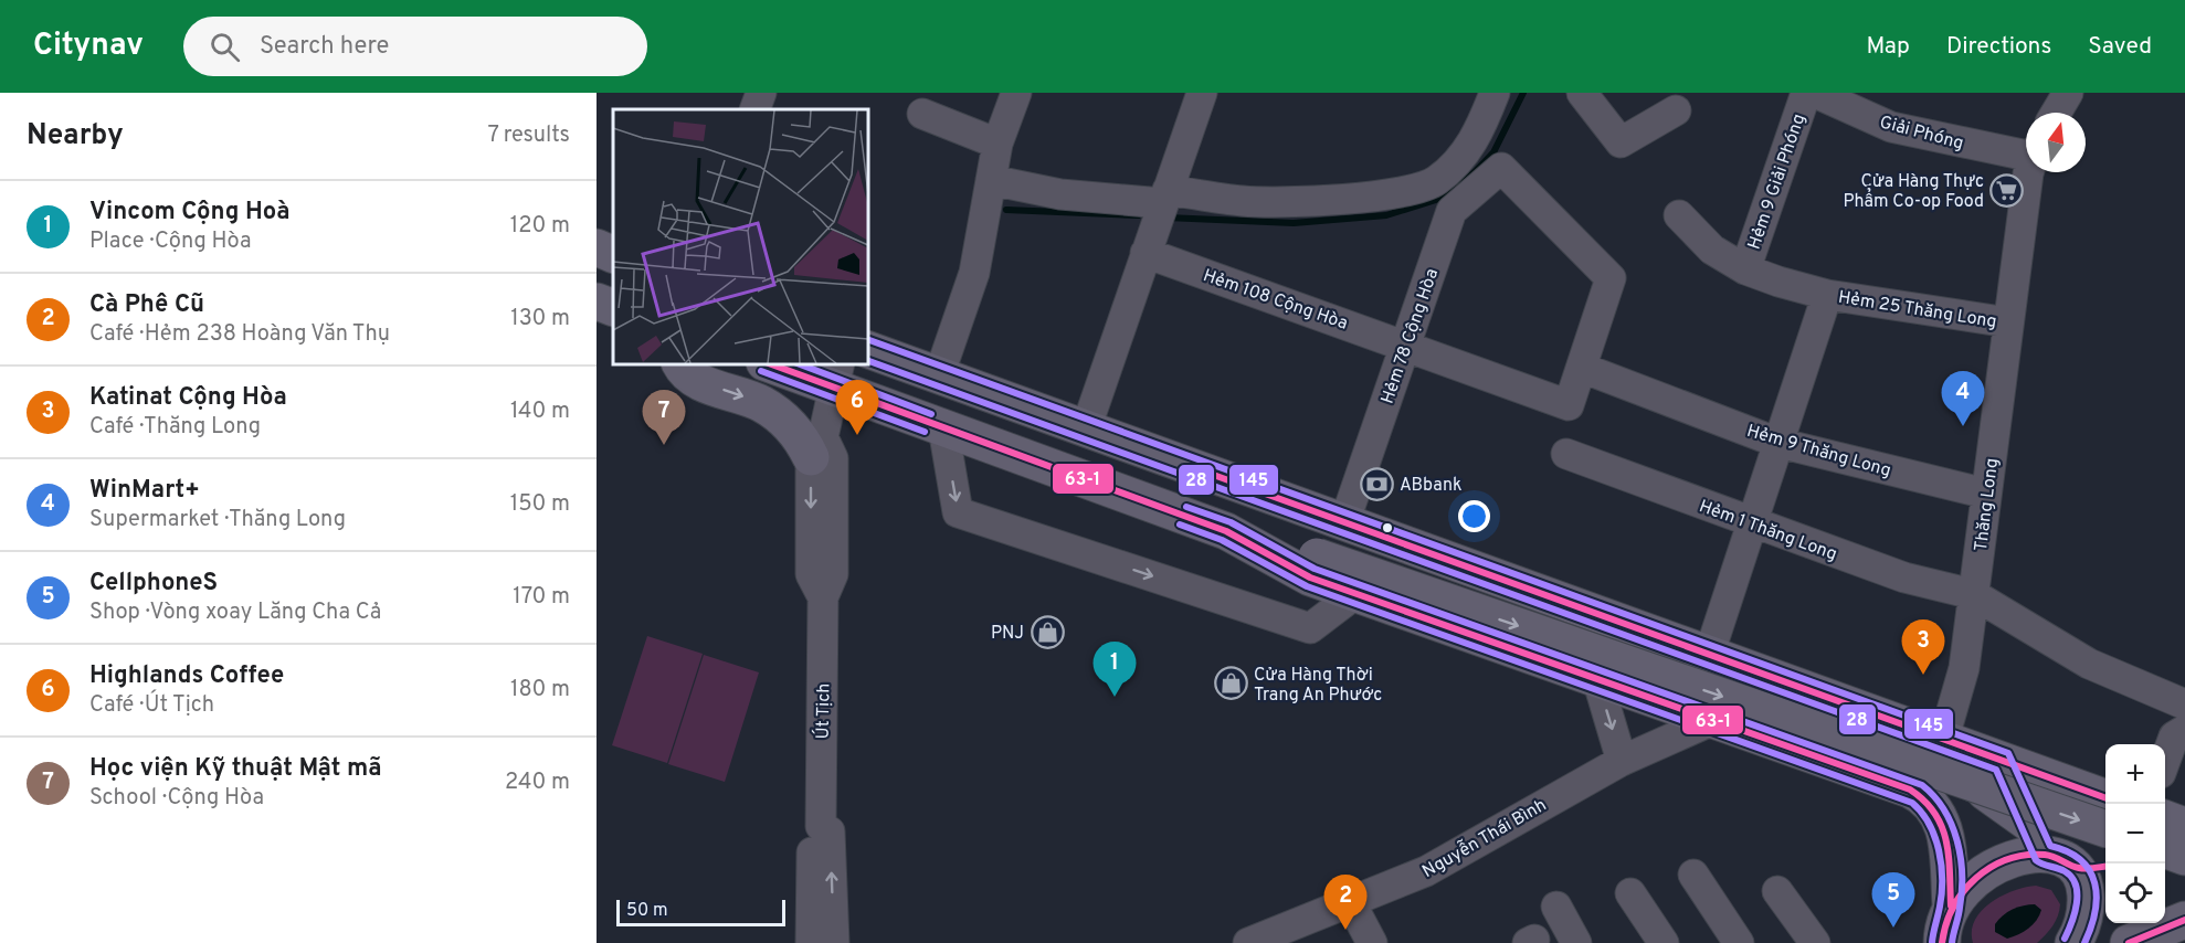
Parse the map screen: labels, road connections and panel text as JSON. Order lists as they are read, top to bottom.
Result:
{
  "streets": {
    "street": [
      "Giải Phóng",
      "Hẻm 9 Giải Phóng",
      "Hẻm 108 Cộng Hòa",
      "Hẻm 25 Thăng Long",
      "Hẻm 78 Cộng Hòa",
      "Hẻm 9 Thăng Long",
      "Thăng Long",
      "Hẻm 1 Thăng Long",
      "Út Tịch",
      "Nguyễn Thái Bình"
    ]
  },
  "crossings": [
    ["Hẻm 9 Giải Phóng", "Hẻm 25 Thăng Long"],
    ["Hẻm 108 Cộng Hòa", "Hẻm 78 Cộng Hòa"],
    ["Hẻm 108 Cộng Hòa", "Hẻm 9 Thăng Long"],
    ["Hẻm 25 Thăng Long", "Thăng Long"],
    ["Hẻm 78 Cộng Hòa", "Hẻm 9 Thăng Long"],
    ["Hẻm 9 Thăng Long", "Thăng Long"],
    ["Thăng Long", "Hẻm 1 Thăng Long"]
  ],
  "places": {
    "supermarket": ["Cửa Hàng Thực Phẩm Co-op Food"],
    "bank": ["ABbank"],
    "shop": ["PNJ", "Cửa Hàng Thời Trang An Phước"]
  },
  "lines": ["transit line 145", "transit line 28", "transit line 63-1"],
  "scale_bar": "50 m",
  "north": "top",
  "page": {
    "header": "Citynav",
    "search": "Search here",
    "nav": ["Map", "Directions", "Saved"],
    "heading": ["Nearby", "7 results"],
    "list": [
      {
        "mark": "1",
        "name": "Vincom Cộng Hoà",
        "note": "Place · Cộng Hòa",
        "value": "120 m"
      },
      {
        "mark": "2",
        "name": "Cà Phê Cũ",
        "note": "Café · Hẻm 238 Hoàng Văn Thụ",
        "value": "130 m"
      },
      {
        "mark": "3",
        "name": "Katinat Cộng Hòa",
        "note": "Café · Thăng Long",
        "value": "140 m"
      },
      {
        "mark": "4",
        "name": "WinMart+",
        "note": "Supermarket · Thăng Long",
        "value": "150 m"
      },
      {
        "mark": "5",
        "name": "CellphoneS",
        "note": "Shop · Vòng xoay Lăng Cha Cả",
        "value": "170 m"
      },
      {
        "mark": "6",
        "name": "Highlands Coffee",
        "note": "Café · Út Tịch",
        "value": "180 m"
      },
      {
        "mark": "7",
        "name": "Học viện Kỹ thuật Mật mã",
        "note": "School · Cộng Hòa",
        "value": "240 m"
      }
    ],
    "pins": [
      "4",
      "6",
      "7",
      "3",
      "1",
      "5",
      "2"
    ],
    "map_buttons": ["+", "−"],
    "scale": "50 m"
  }
}
